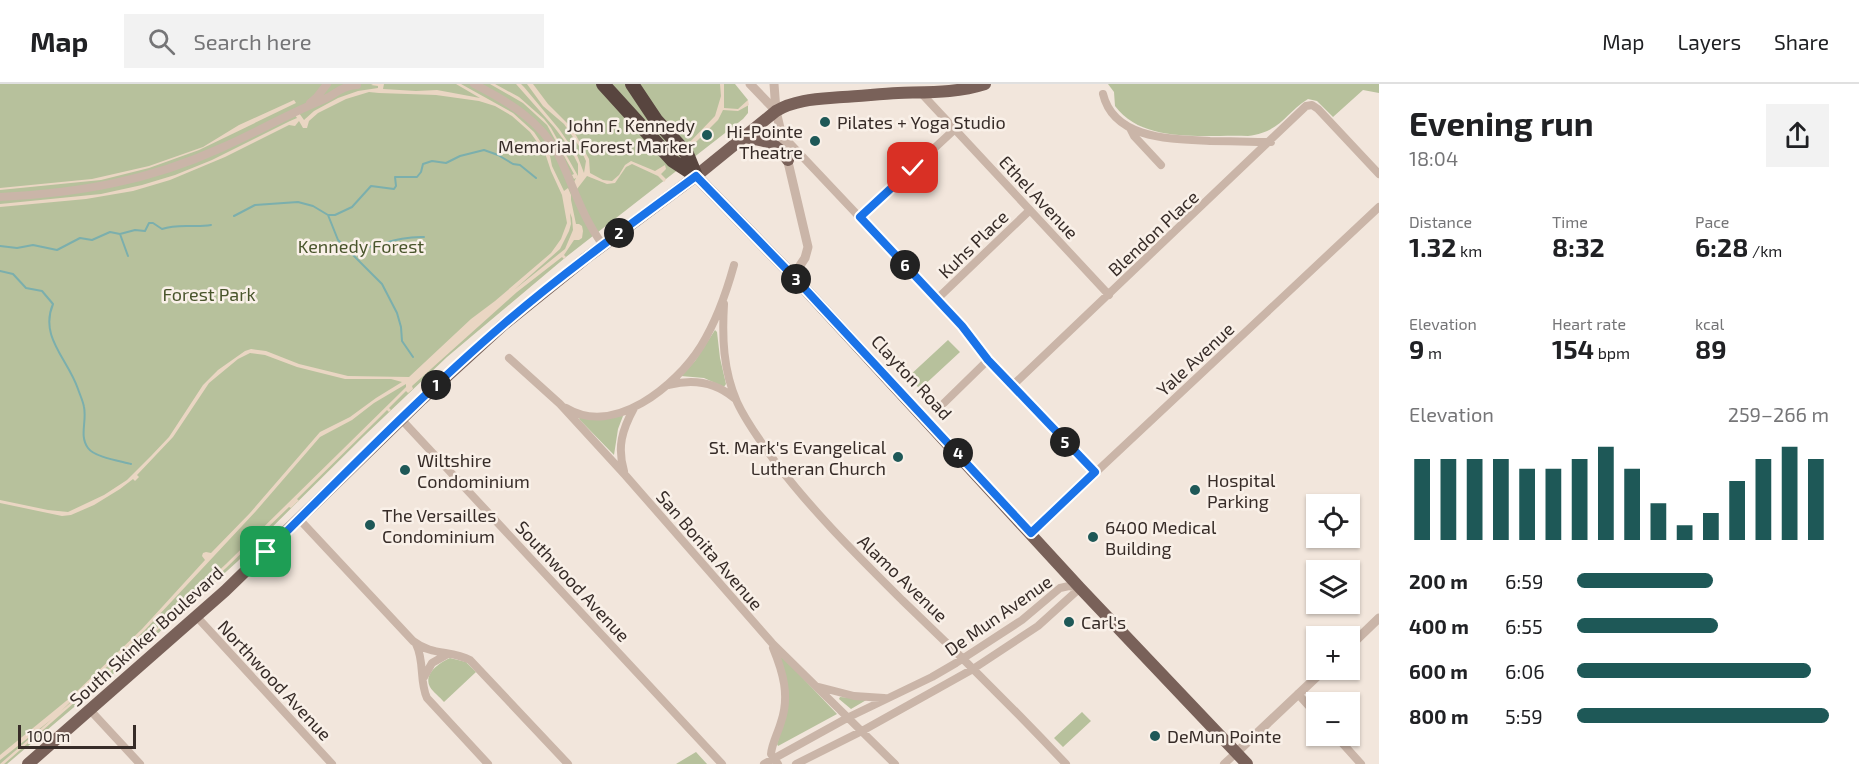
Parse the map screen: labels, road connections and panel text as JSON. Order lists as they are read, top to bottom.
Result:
{
  "streets": {
    "main road": ["Clayton Road", "South Skinker Boulevard"],
    "street": [
      "Ethel Avenue",
      "Blendon Place",
      "Kuhs Place",
      "Yale Avenue",
      "San Bonita Avenue",
      "Alamo Avenue",
      "Southwood Avenue",
      "De Mun Avenue",
      "Northwood Avenue"
    ]
  },
  "crossings": [
    ["Ethel Avenue", "Blendon Place"],
    ["Ethel Avenue", "Kuhs Place"],
    ["Ethel Avenue", "South Skinker Boulevard"],
    ["Yale Avenue", "Clayton Road"],
    ["Clayton Road", "De Mun Avenue"],
    ["Clayton Road", "South Skinker Boulevard"],
    ["San Bonita Avenue", "De Mun Avenue"],
    ["Alamo Avenue", "De Mun Avenue"],
    ["Southwood Avenue", "South Skinker Boulevard"],
    ["South Skinker Boulevard", "Northwood Avenue"]
  ],
  "parks": ["Kennedy Forest", "Forest Park"],
  "places": [
    "Pilates + Yoga Studio",
    "John F. Kennedy Memorial Forest Marker",
    "Hi-Pointe Theatre",
    "St. Mark's Evangelical Lutheran Church",
    "Wiltshire Condominium",
    "Hospital Parking",
    "The Versailles Condominium",
    "6400 Medical Building",
    "Carl's",
    "DeMun Pointe"
  ],
  "scale_bar": "100 m",
  "page": {
    "header": "Map",
    "search": "Search here",
    "nav": ["Map", "Layers", "Share"],
    "heading": ["Evening run", "18:04"],
    "stats": [
      ["Distance", "1.32 km"],
      ["Time", "8:32"],
      ["Pace", "6:28 /km"],
      ["Elevation", "9 m"],
      ["Heart rate", "154 bpm"],
      ["kcal", "89"]
    ],
    "pins": [
      "2",
      "6",
      "3",
      "1",
      "5",
      "4"
    ],
    "chart": ["Elevation", "259–266 m"],
    "map_buttons": ["+", "−"],
    "list": [
      {
        "name": "200 m",
        "note": "6:59"
      },
      {
        "name": "400 m",
        "note": "6:55"
      },
      {
        "name": "600 m",
        "note": "6:06"
      },
      {
        "name": "800 m",
        "note": "5:59"
      }
    ],
    "scale": "100 m"
  }
}
